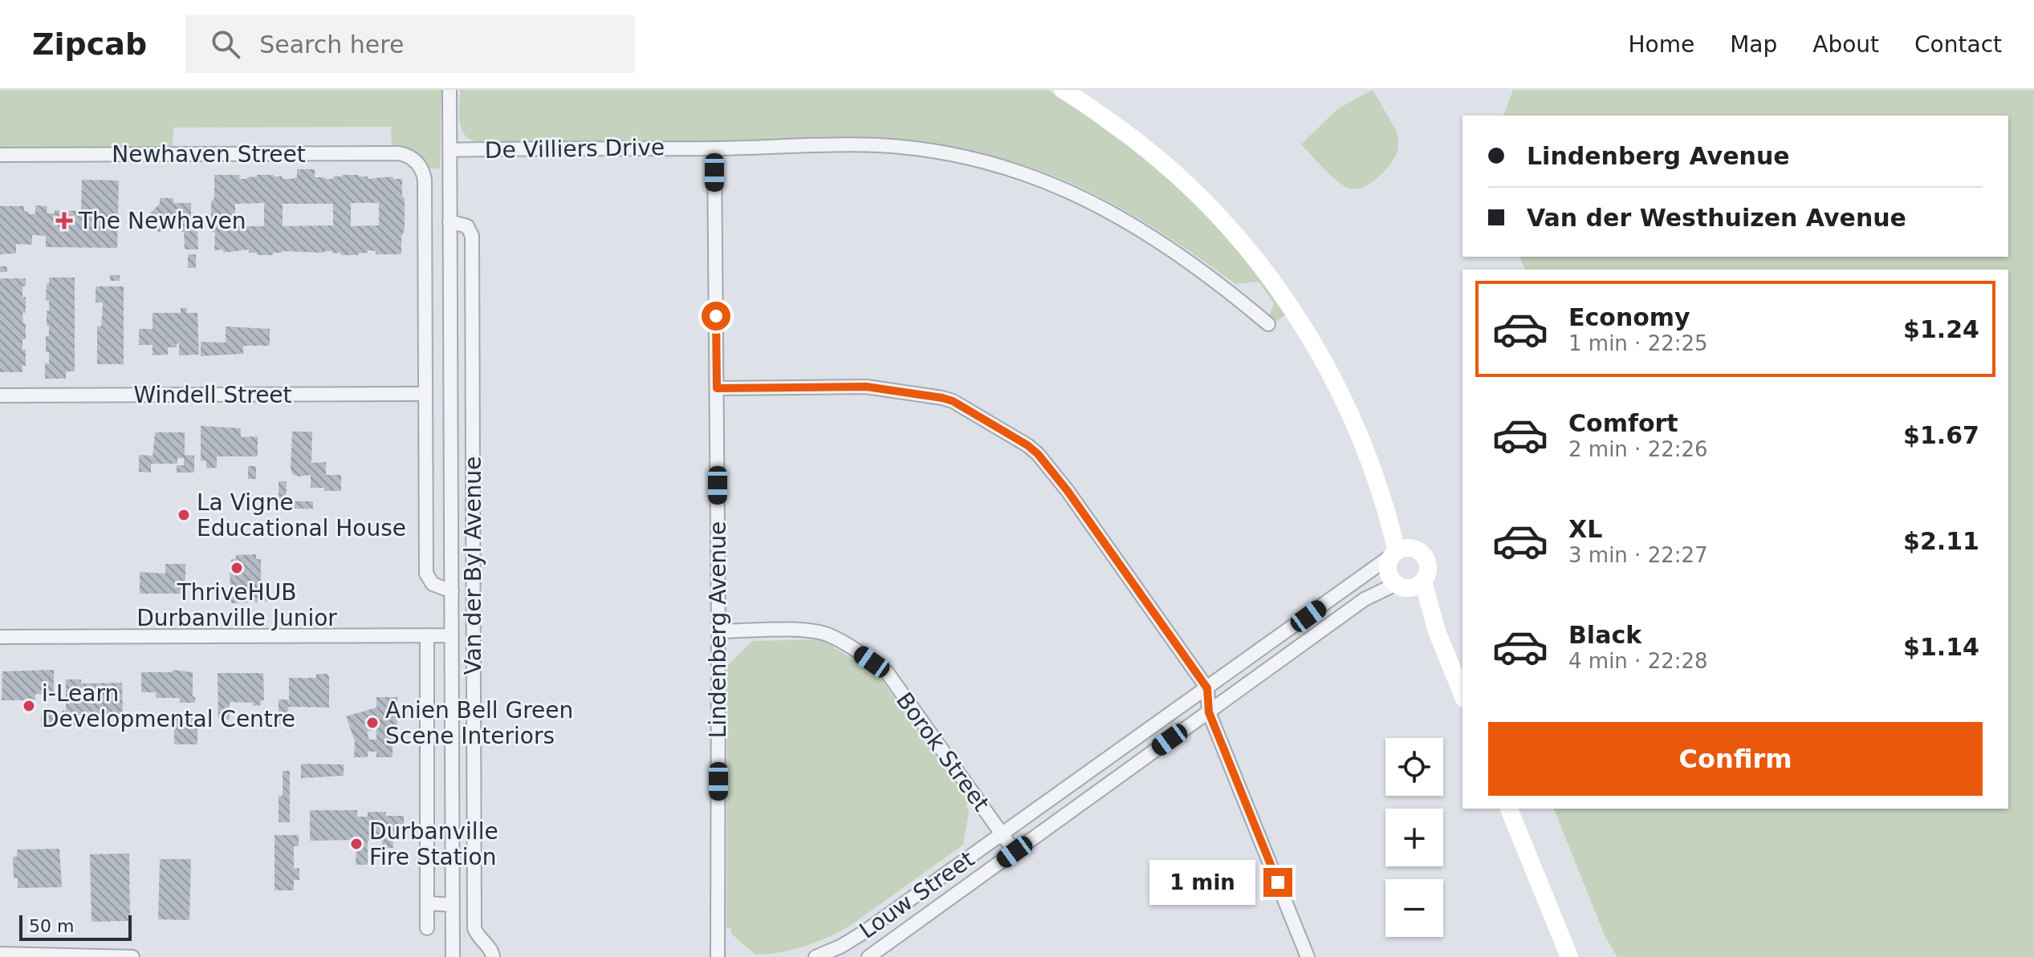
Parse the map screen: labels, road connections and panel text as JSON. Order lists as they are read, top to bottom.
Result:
{
  "streets": {
    "street": [
      "De Villiers Drive",
      "Newhaven Street",
      "Windell Street",
      "Van der Byl Avenue",
      "Lindenberg Avenue",
      "Borok Street",
      "Louw Street"
    ]
  },
  "crossings": [
    ["De Villiers Drive", "Van der Byl Avenue"],
    ["De Villiers Drive", "Lindenberg Avenue"],
    ["Newhaven Street", "Van der Byl Avenue"],
    ["Windell Street", "Van der Byl Avenue"],
    ["Lindenberg Avenue", "Borok Street"],
    ["Borok Street", "Louw Street"]
  ],
  "places": {
    "health": ["The Newhaven"],
    "other": [
      "La Vigne Educational House",
      "ThriveHUB Durbanville Junior",
      "i-Learn Developmental Centre",
      "Anien Bell Green Scene Interiors",
      "Durbanville Fire Station"
    ]
  },
  "scale_bar": "50 m",
  "page": {
    "header": "Zipcab",
    "search": "Search here",
    "nav": [
      "Home",
      "Map",
      "About",
      "Contact"
    ],
    "banner": ["Lindenberg Avenue", "Van der Westhuizen Avenue"],
    "list": [
      {
        "name": "Economy",
        "note": "1 min · 22:25",
        "value": "$1.24"
      },
      {
        "name": "Comfort",
        "note": "2 min · 22:26",
        "value": "$1.67"
      },
      {
        "name": "XL",
        "note": "3 min · 22:27",
        "value": "$2.11"
      },
      {
        "name": "Black",
        "note": "4 min · 22:28",
        "value": "$1.14"
      }
    ],
    "buttons": "Confirm",
    "map_buttons": ["+", "−"],
    "bubble": "1 min",
    "scale": "50 m"
  }
}
